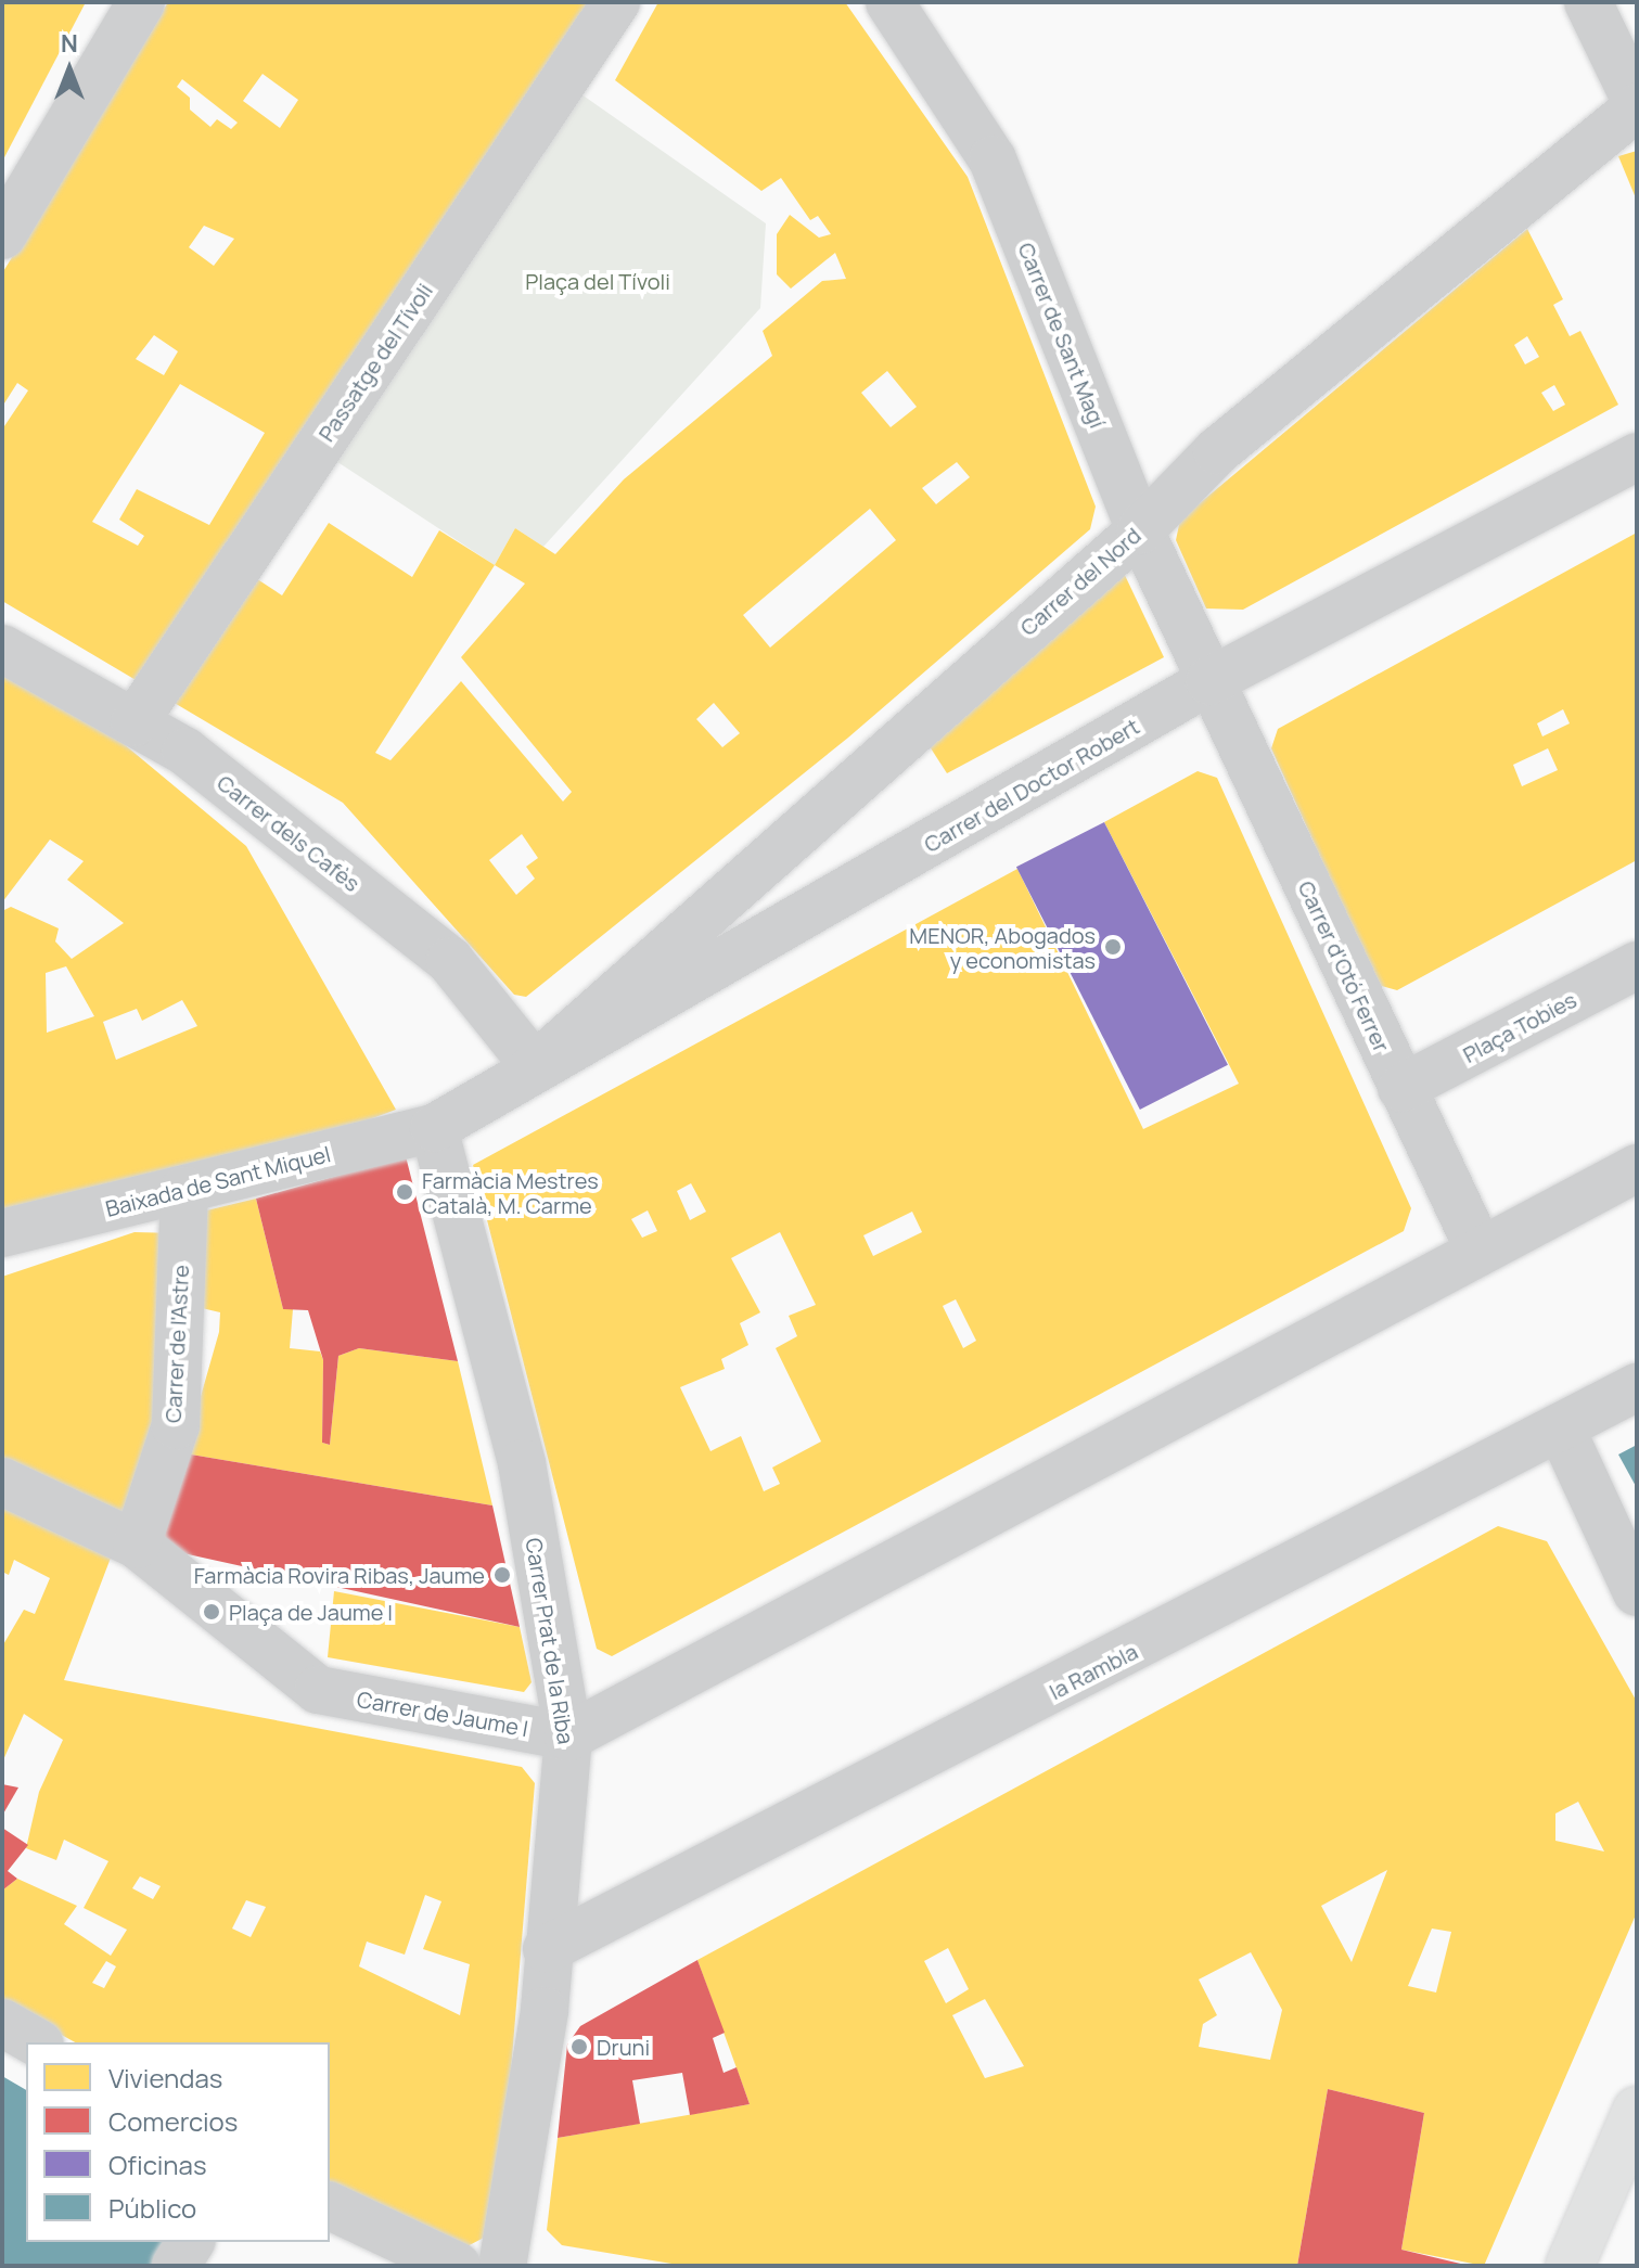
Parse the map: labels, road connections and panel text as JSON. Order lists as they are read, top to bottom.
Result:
{
  "streets": {
    "street": [
      "Carrer de Sant Magí",
      "Passatge del Tívoli",
      "Carrer del Nord",
      "Carrer del Doctor Robert",
      "Carrer dels Cafès",
      "Carrer d'Otó Ferrer",
      "Plaça Tobies",
      "Baixada de Sant Miquel",
      "Carrer de l'Astre",
      "Carrer Prat de la Riba",
      "la Rambla",
      "Carrer de Jaume I"
    ]
  },
  "crossings": [
    ["Carrer de Sant Magí", "Carrer del Nord"],
    ["Carrer de Sant Magí", "Carrer del Doctor Robert"],
    ["Carrer de Sant Magí", "Carrer d'Otó Ferrer"],
    ["Passatge del Tívoli", "Carrer dels Cafès"],
    ["Carrer del Nord", "Carrer del Doctor Robert"],
    ["Carrer del Nord", "Carrer dels Cafès"],
    ["Carrer del Doctor Robert", "Carrer dels Cafès"],
    ["Carrer del Doctor Robert", "Carrer d'Otó Ferrer"],
    ["Carrer del Doctor Robert", "Baixada de Sant Miquel"],
    ["Carrer del Doctor Robert", "Carrer Prat de la Riba"],
    ["Carrer d'Otó Ferrer", "Plaça Tobies"],
    ["Baixada de Sant Miquel", "Carrer de l'Astre"],
    ["Baixada de Sant Miquel", "Carrer Prat de la Riba"],
    ["Carrer de l'Astre", "Carrer de Jaume I"],
    ["Carrer Prat de la Riba", "la Rambla"],
    ["Carrer Prat de la Riba", "Carrer de Jaume I"]
  ],
  "parks": ["Plaça del Tívoli"],
  "places": [
    "MENOR, Abogados y economistas",
    "Farmàcia Mestres Català, M. Carme",
    "Farmàcia Rovira Ribas, Jaume",
    "Plaça de Jaume I",
    "Druni"
  ],
  "legend": [
    "Viviendas",
    "Comercios",
    "Oficinas",
    "Público"
  ],
  "north": "top"
}
